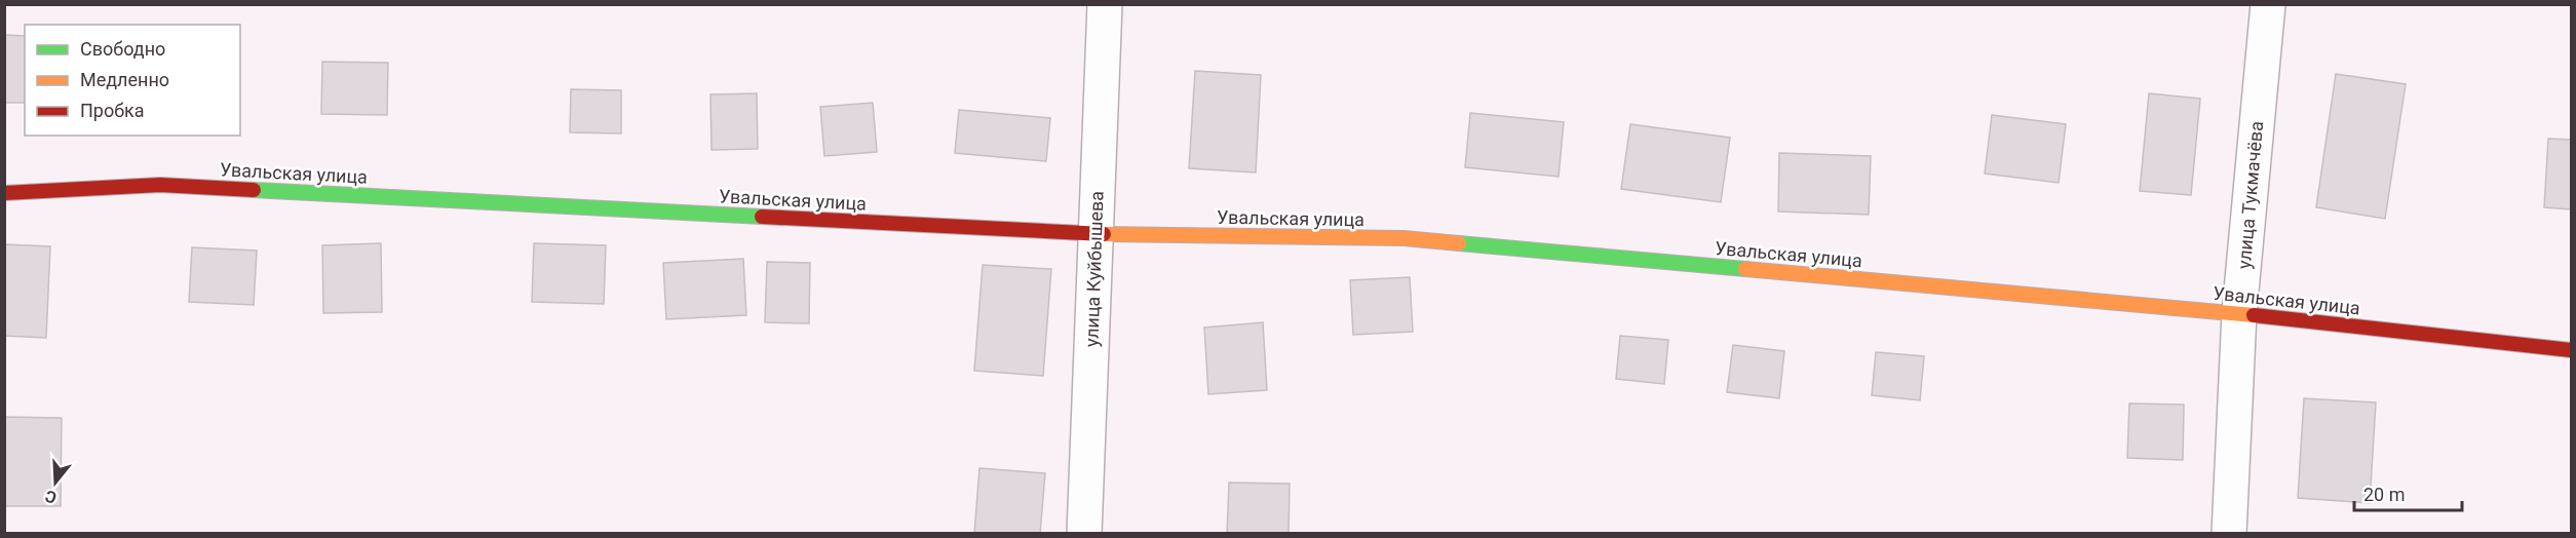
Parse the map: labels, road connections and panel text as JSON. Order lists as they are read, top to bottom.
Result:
{
  "streets": {
    "street": ["Увальская улица", "улица Тукмачёва", "улица Куйбышева"]
  },
  "crossings": [
    ["Увальская улица", "улица Тукмачёва"],
    ["Увальская улица", "улица Куйбышева"]
  ],
  "legend": ["Свободно", "Медленно", "Пробка"],
  "scale_bar": "20 m",
  "north": "bottom"
}
